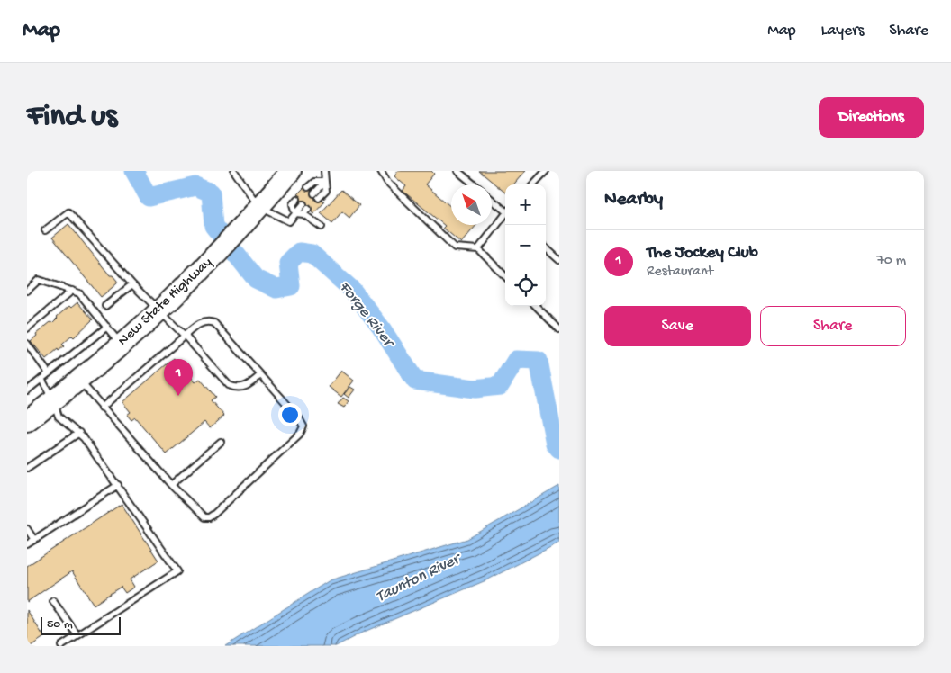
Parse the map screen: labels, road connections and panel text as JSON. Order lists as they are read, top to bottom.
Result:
{
  "streets": {
    "highway": ["New State Highway"]
  },
  "water": ["Forge River", "Taunton River"],
  "scale_bar": "50 m",
  "north": "top left",
  "page": {
    "header": "Map",
    "nav": ["Map", "Layers", "Share"],
    "buttons": [
      "Directions",
      ["Save", "Share"]
    ],
    "title": "Find us",
    "heading": "Nearby",
    "map_buttons": ["+", "−"],
    "list": [
      {
        "mark": "1",
        "name": "The Jockey Club",
        "note": "Restaurant",
        "value": "70 m"
      }
    ],
    "pins": "1",
    "scale": "50 m"
  }
}
